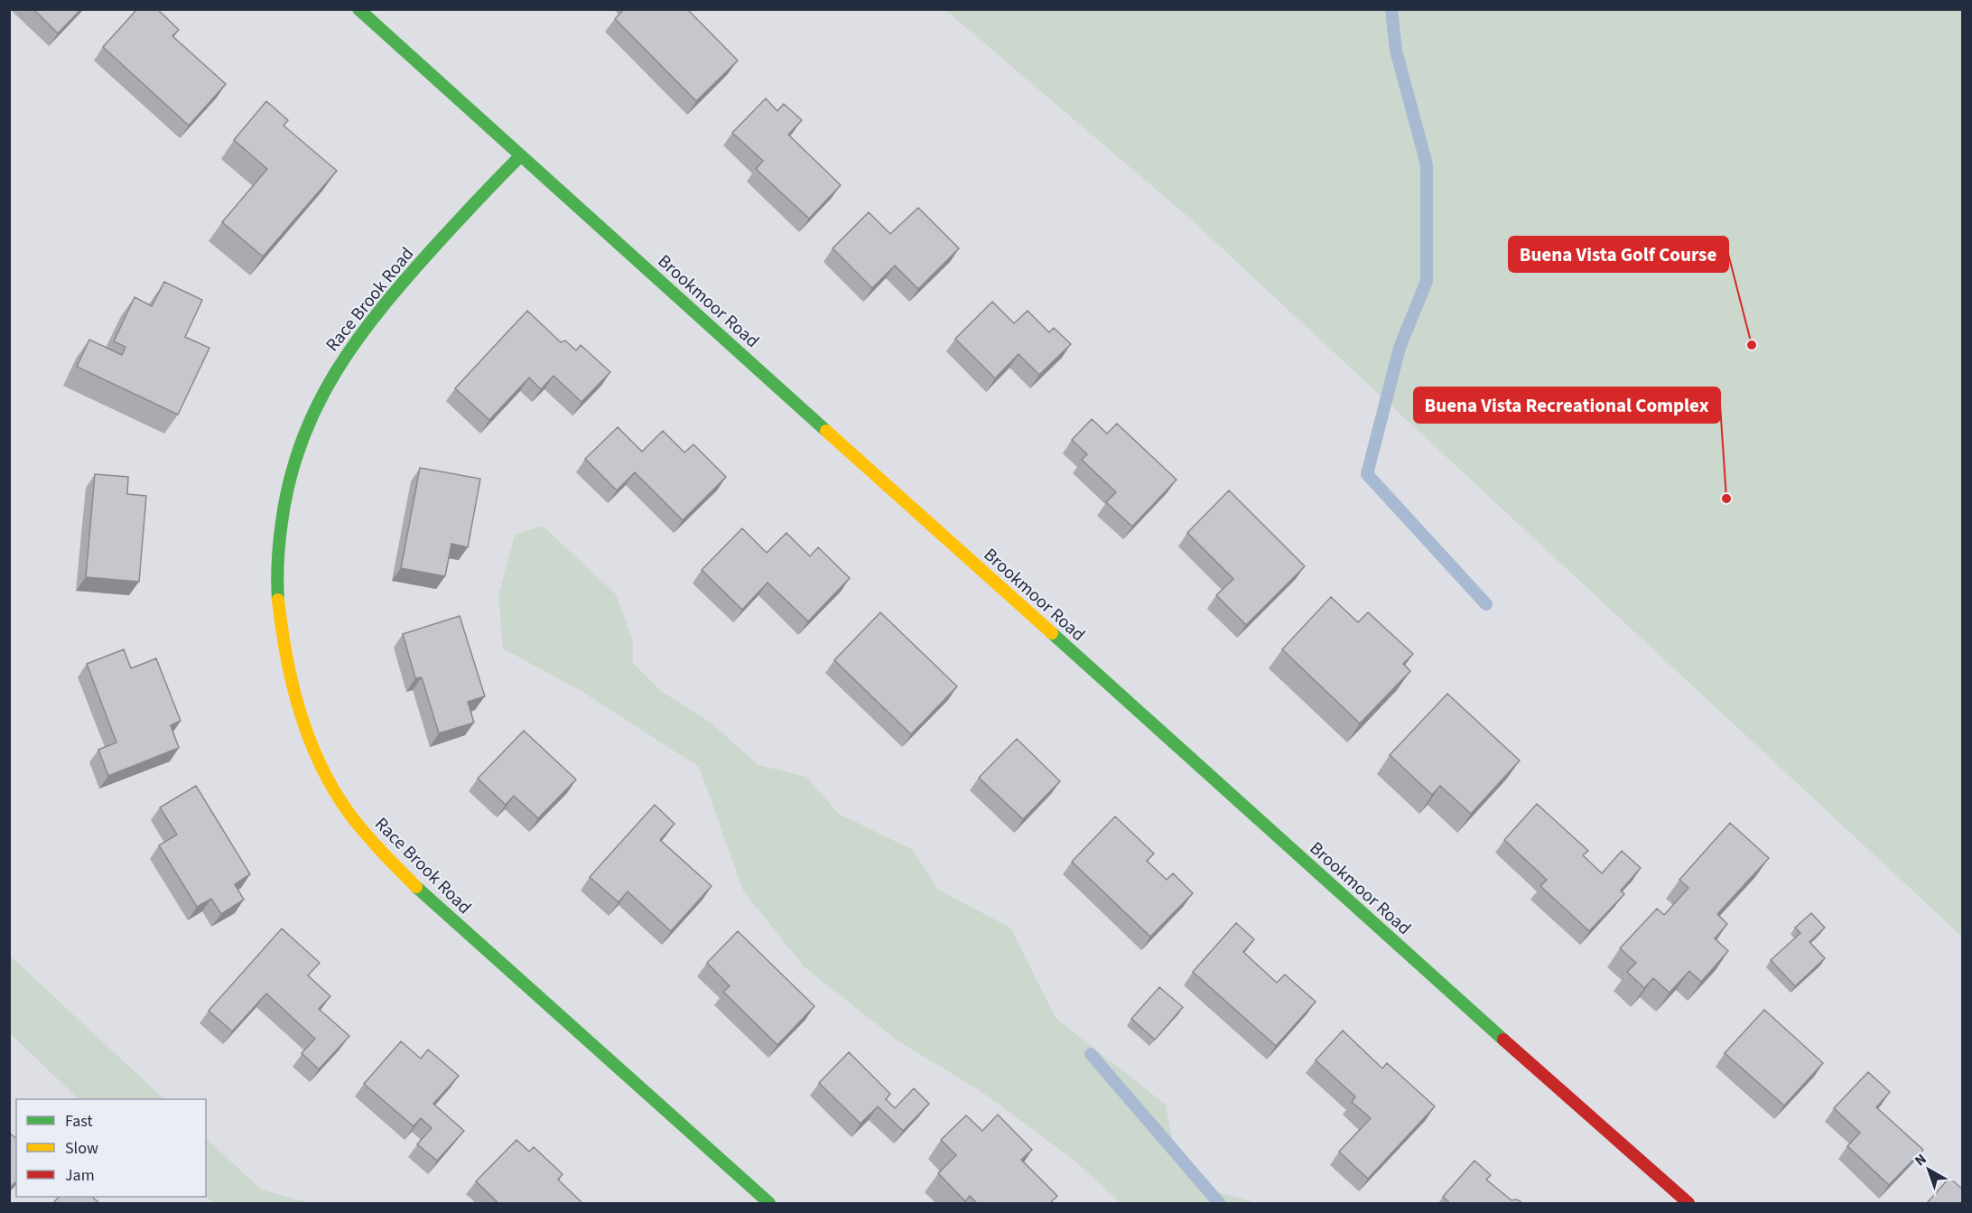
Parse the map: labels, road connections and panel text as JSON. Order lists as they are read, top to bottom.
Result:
{
  "streets": {
    "street": ["Race Brook Road", "Brookmoor Road"]
  },
  "crossings": [
    ["Race Brook Road", "Brookmoor Road"]
  ],
  "places": ["Buena Vista Golf Course", "Buena Vista Recreational Complex"],
  "legend": ["Fast", "Slow", "Jam"],
  "north": "top left"
}
